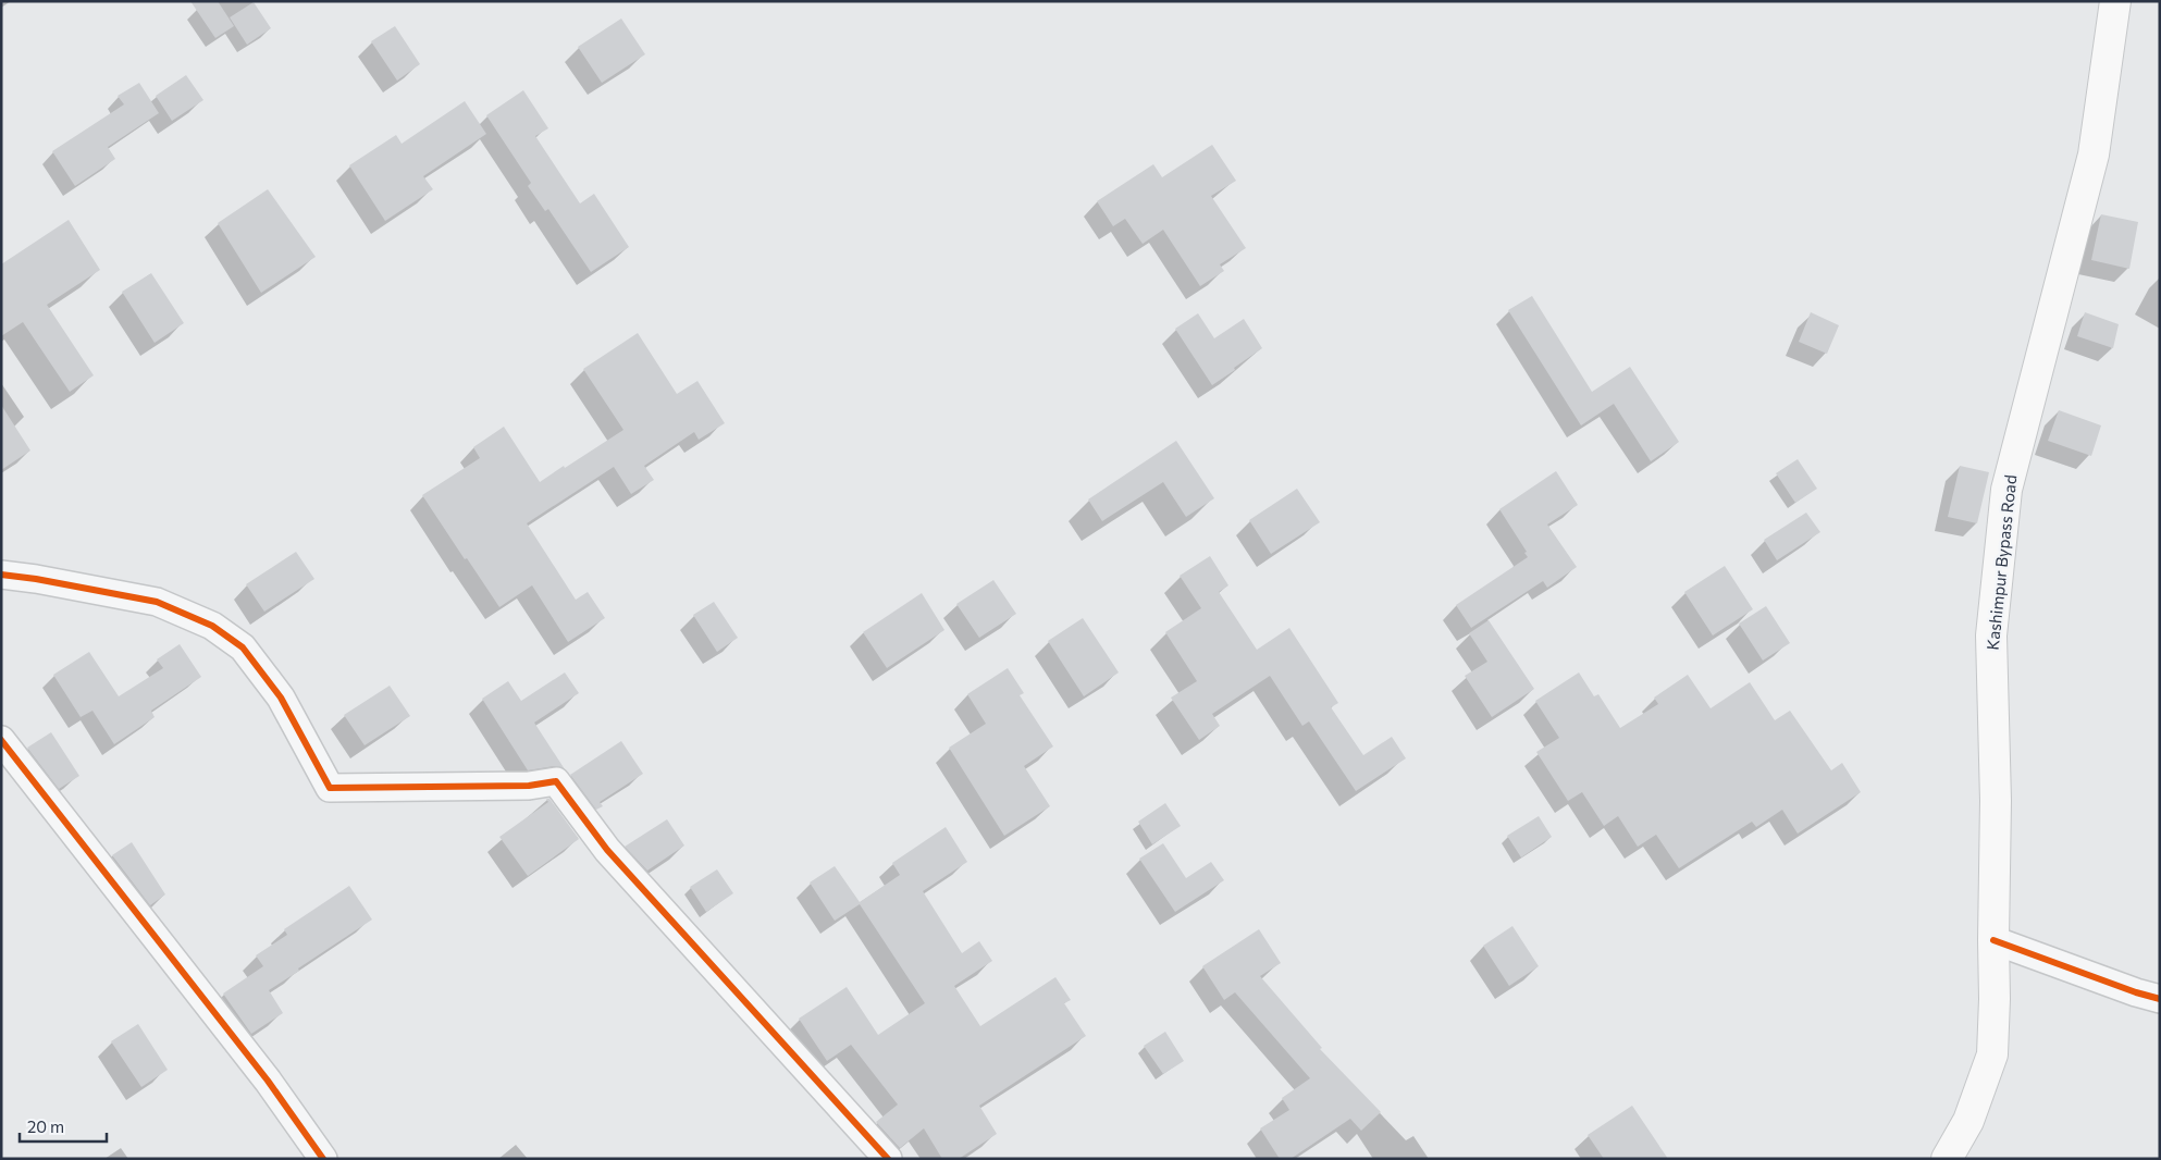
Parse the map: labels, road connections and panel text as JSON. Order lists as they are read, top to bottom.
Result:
{
  "streets": {
    "main road": ["Kashimpur Bypass Road"]
  },
  "scale_bar": "20 m"
}
